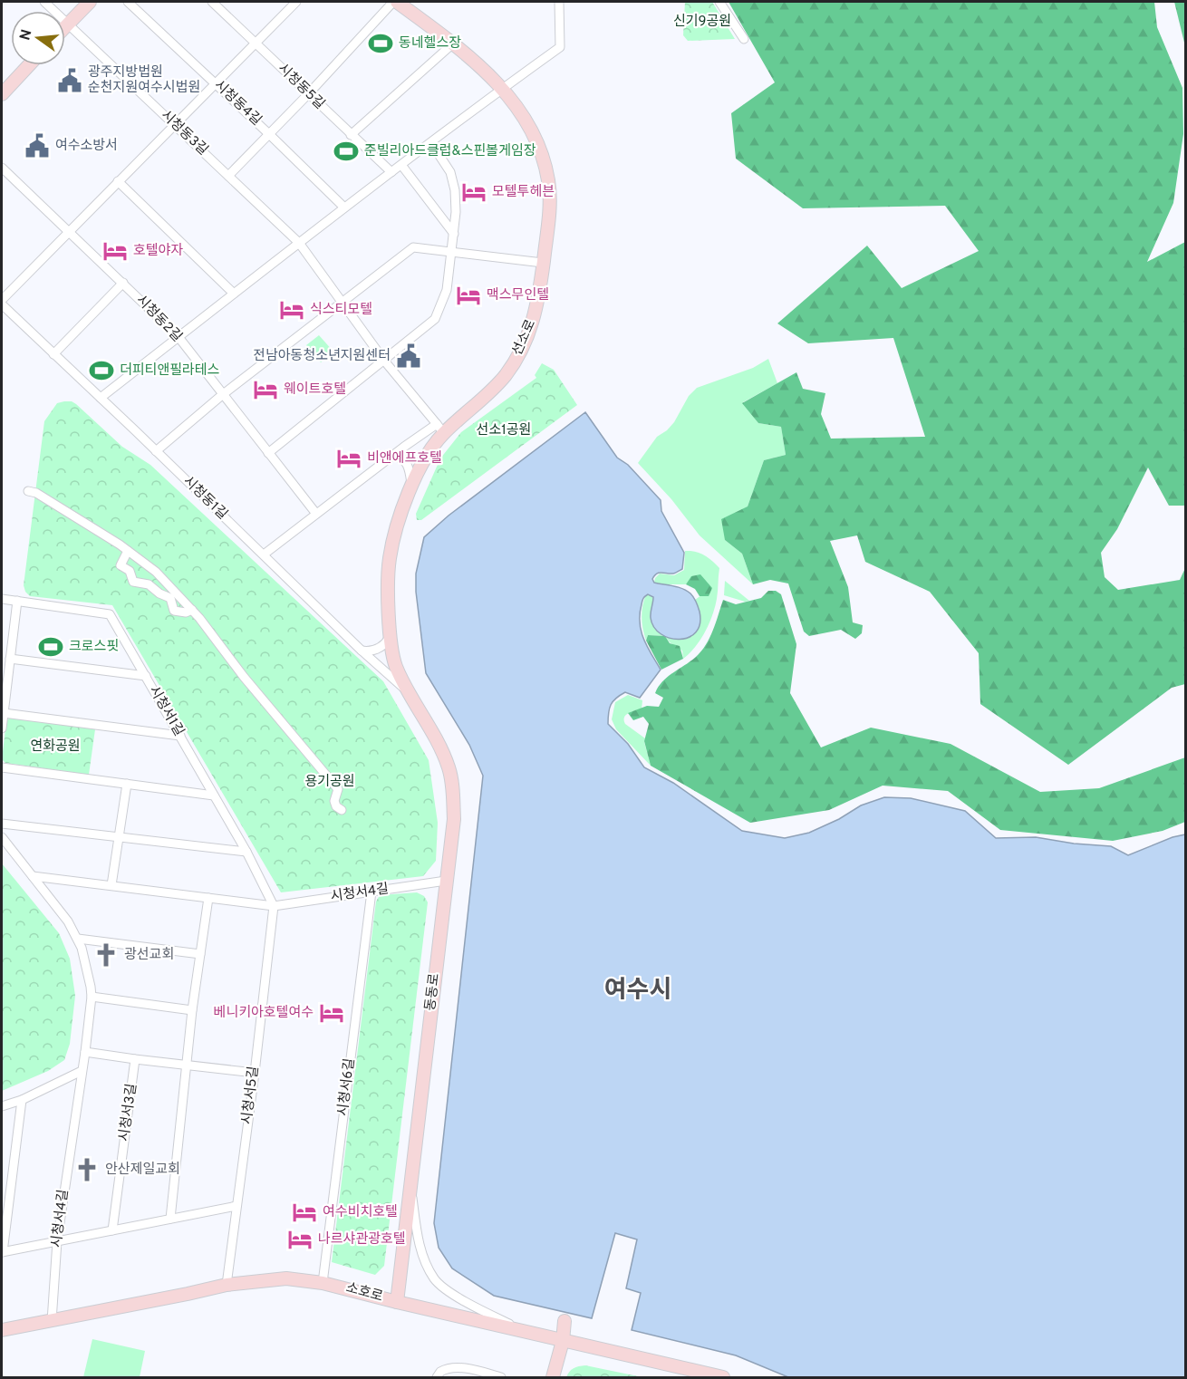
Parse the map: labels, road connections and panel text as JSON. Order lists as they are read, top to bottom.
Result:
{
  "streets": {
    "street": [
      "시청동5길",
      "시청동4길",
      "시청동3길",
      "시청동2길",
      "선소로",
      "시청동1길",
      "시청서1길",
      "시청서4길",
      "동동로",
      "시청서6길",
      "시청서5길",
      "시청서3길",
      "소호로"
    ]
  },
  "crossings": [
    ["시청동3길", "선소로"],
    ["선소로", "시청동1길"],
    ["선소로", "동동로"],
    ["시청동1길", "동동로"],
    ["시청서1길", "시청서4길"],
    ["시청서1길", "시청서5길"],
    ["시청서4길", "동동로"],
    ["시청서4길", "시청서6길"],
    ["시청서4길", "시청서5길"],
    ["시청서4길", "소호로"],
    ["동동로", "소호로"],
    ["시청서6길", "소호로"],
    ["시청서5길", "소호로"]
  ],
  "districts": ["여수시"],
  "parks": [
    "신기9공원",
    "선소1공원",
    "연화공원",
    "용기공원"
  ],
  "places": {
    "sports": [
      "동네헬스장",
      "준빌리아드클럽&스핀볼게임장",
      "더피티앤필라테스",
      "크로스핏"
    ],
    "public building": ["광주지방법원 순천지원여수시법원", "여수소방서", "전남아동청소년지원센터"],
    "hotel": [
      "모텔투헤븐",
      "호텔야자",
      "맥스무인텔",
      "식스티모텔",
      "웨이트호텔",
      "비앤에프호텔",
      "베니키아호텔여수",
      "여수비치호텔",
      "나르샤관광호텔"
    ],
    "church": ["광선교회", "안산제일교회"]
  },
  "north": "left"
}
